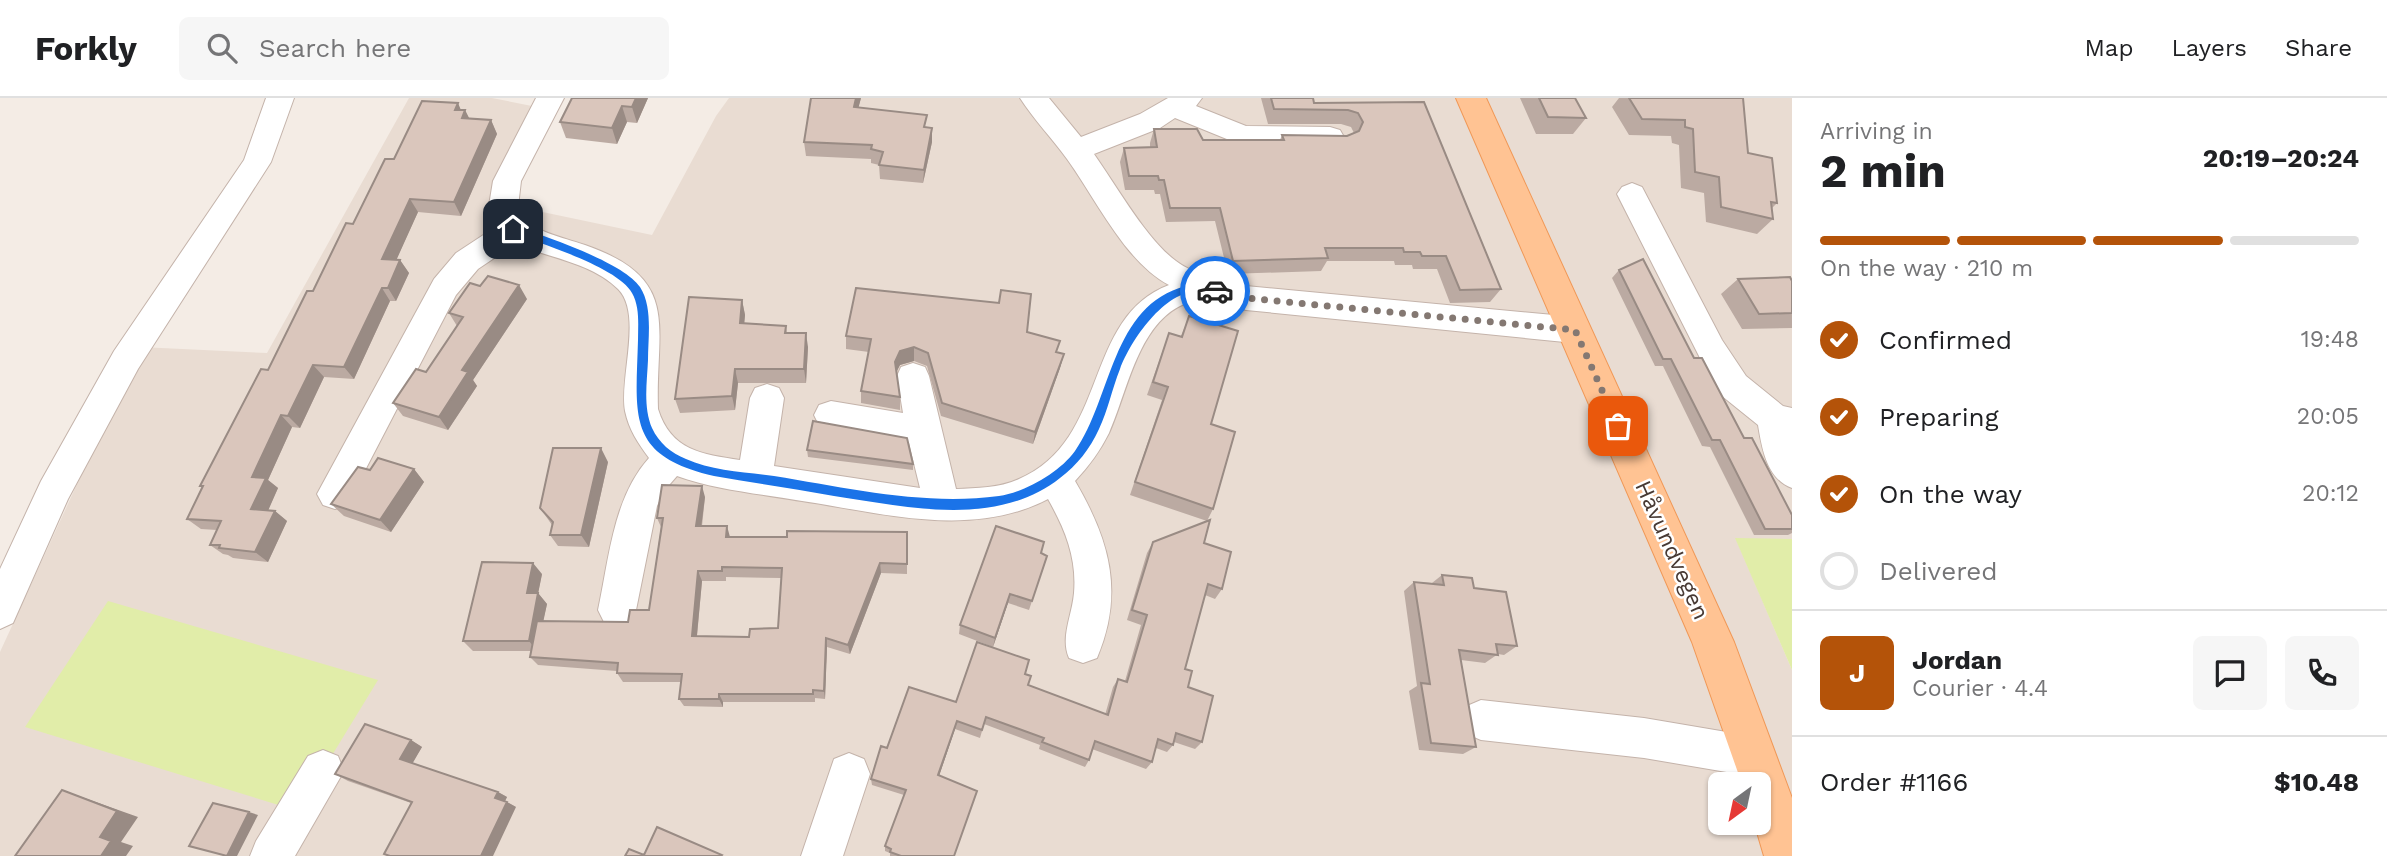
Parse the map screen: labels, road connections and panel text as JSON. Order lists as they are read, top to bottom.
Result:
{
  "streets": {
    "main road": ["Håvundvegen"]
  },
  "north": "bottom left",
  "page": {
    "header": "Forkly",
    "search": "Search here",
    "nav": ["Map", "Layers", "Share"],
    "heading": ["2 min", "Arriving in", "20:19–20:24"],
    "panel": [
      "Jordan",
      "Courier · 4.4",
      "Order #1166",
      "$10.48"
    ],
    "bar": "On the way · 210 m",
    "list": [
      ["Confirmed", "19:48"],
      ["Preparing", "20:05"],
      ["On the way", "20:12"],
      "Delivered"
    ],
    "round": "J"
  }
}
